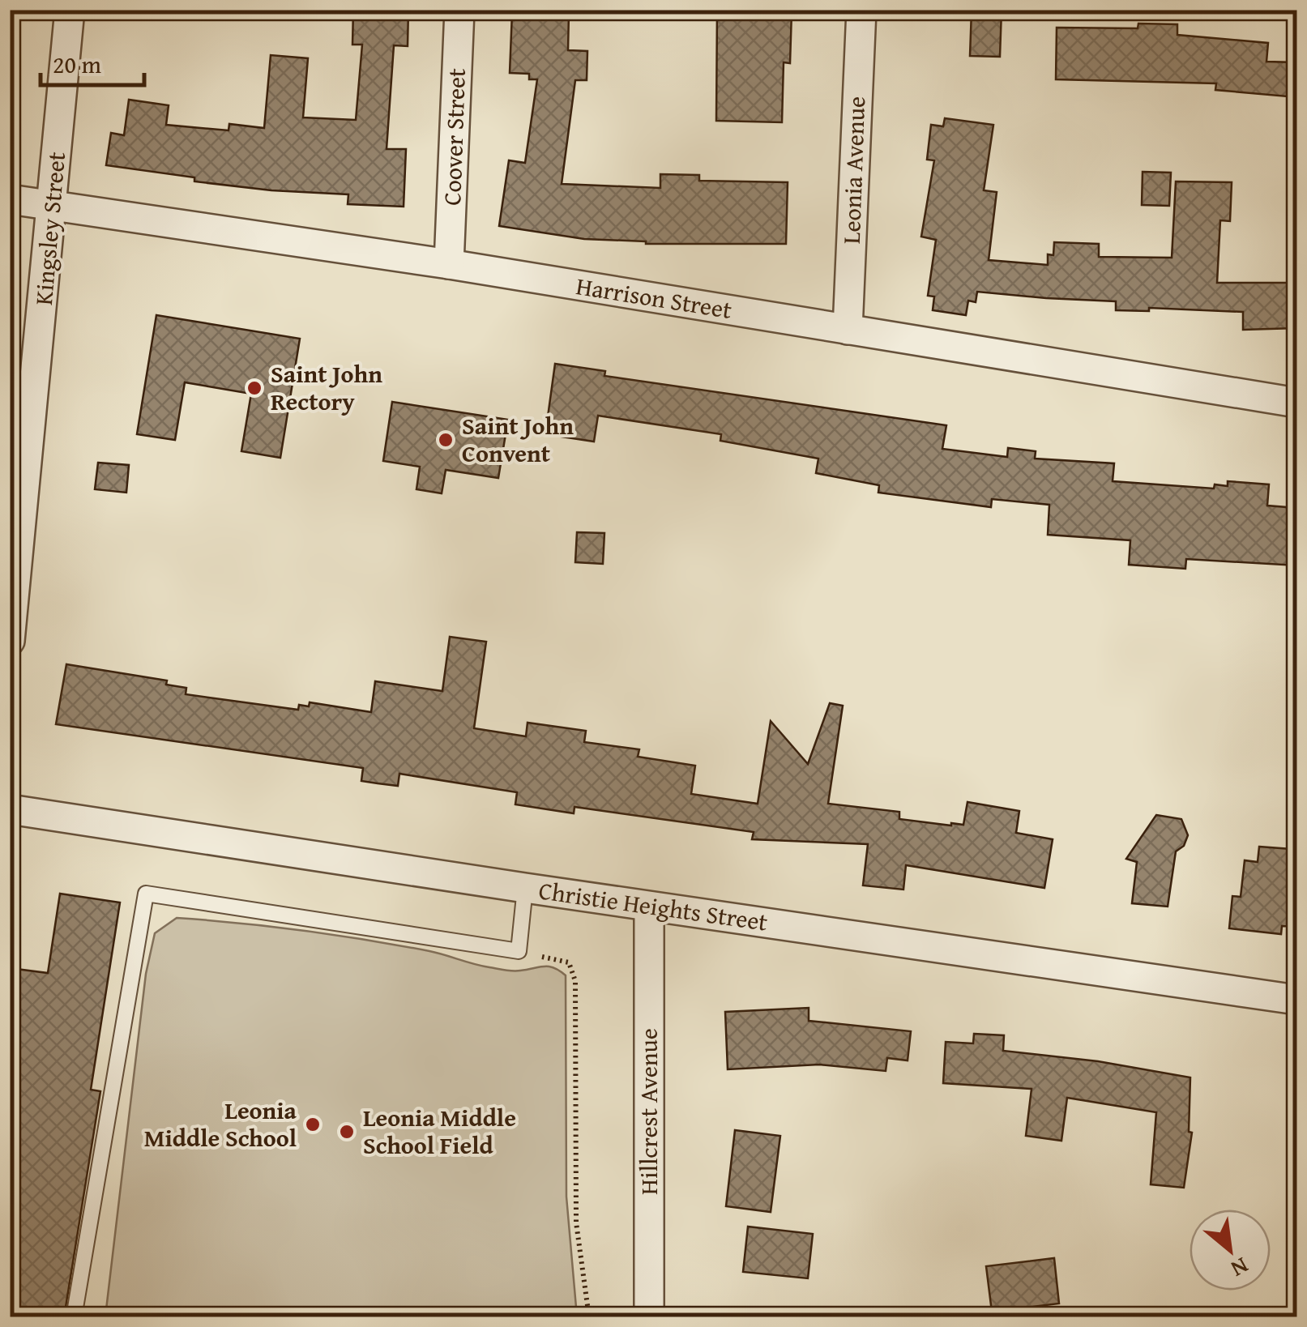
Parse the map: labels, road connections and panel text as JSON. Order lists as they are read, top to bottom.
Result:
{
  "streets": {
    "street": [
      "Coover Street",
      "Leonia Avenue",
      "Kingsley Street",
      "Harrison Street",
      "Christie Heights Street",
      "Hillcrest Avenue"
    ]
  },
  "crossings": [
    ["Coover Street", "Harrison Street"],
    ["Leonia Avenue", "Harrison Street"],
    ["Kingsley Street", "Harrison Street"],
    ["Christie Heights Street", "Hillcrest Avenue"]
  ],
  "places": [
    "Saint John Rectory",
    "Saint John Convent",
    "Leonia Middle School",
    "Leonia Middle School Field"
  ],
  "scale_bar": "20 m",
  "north": "bottom right"
}
